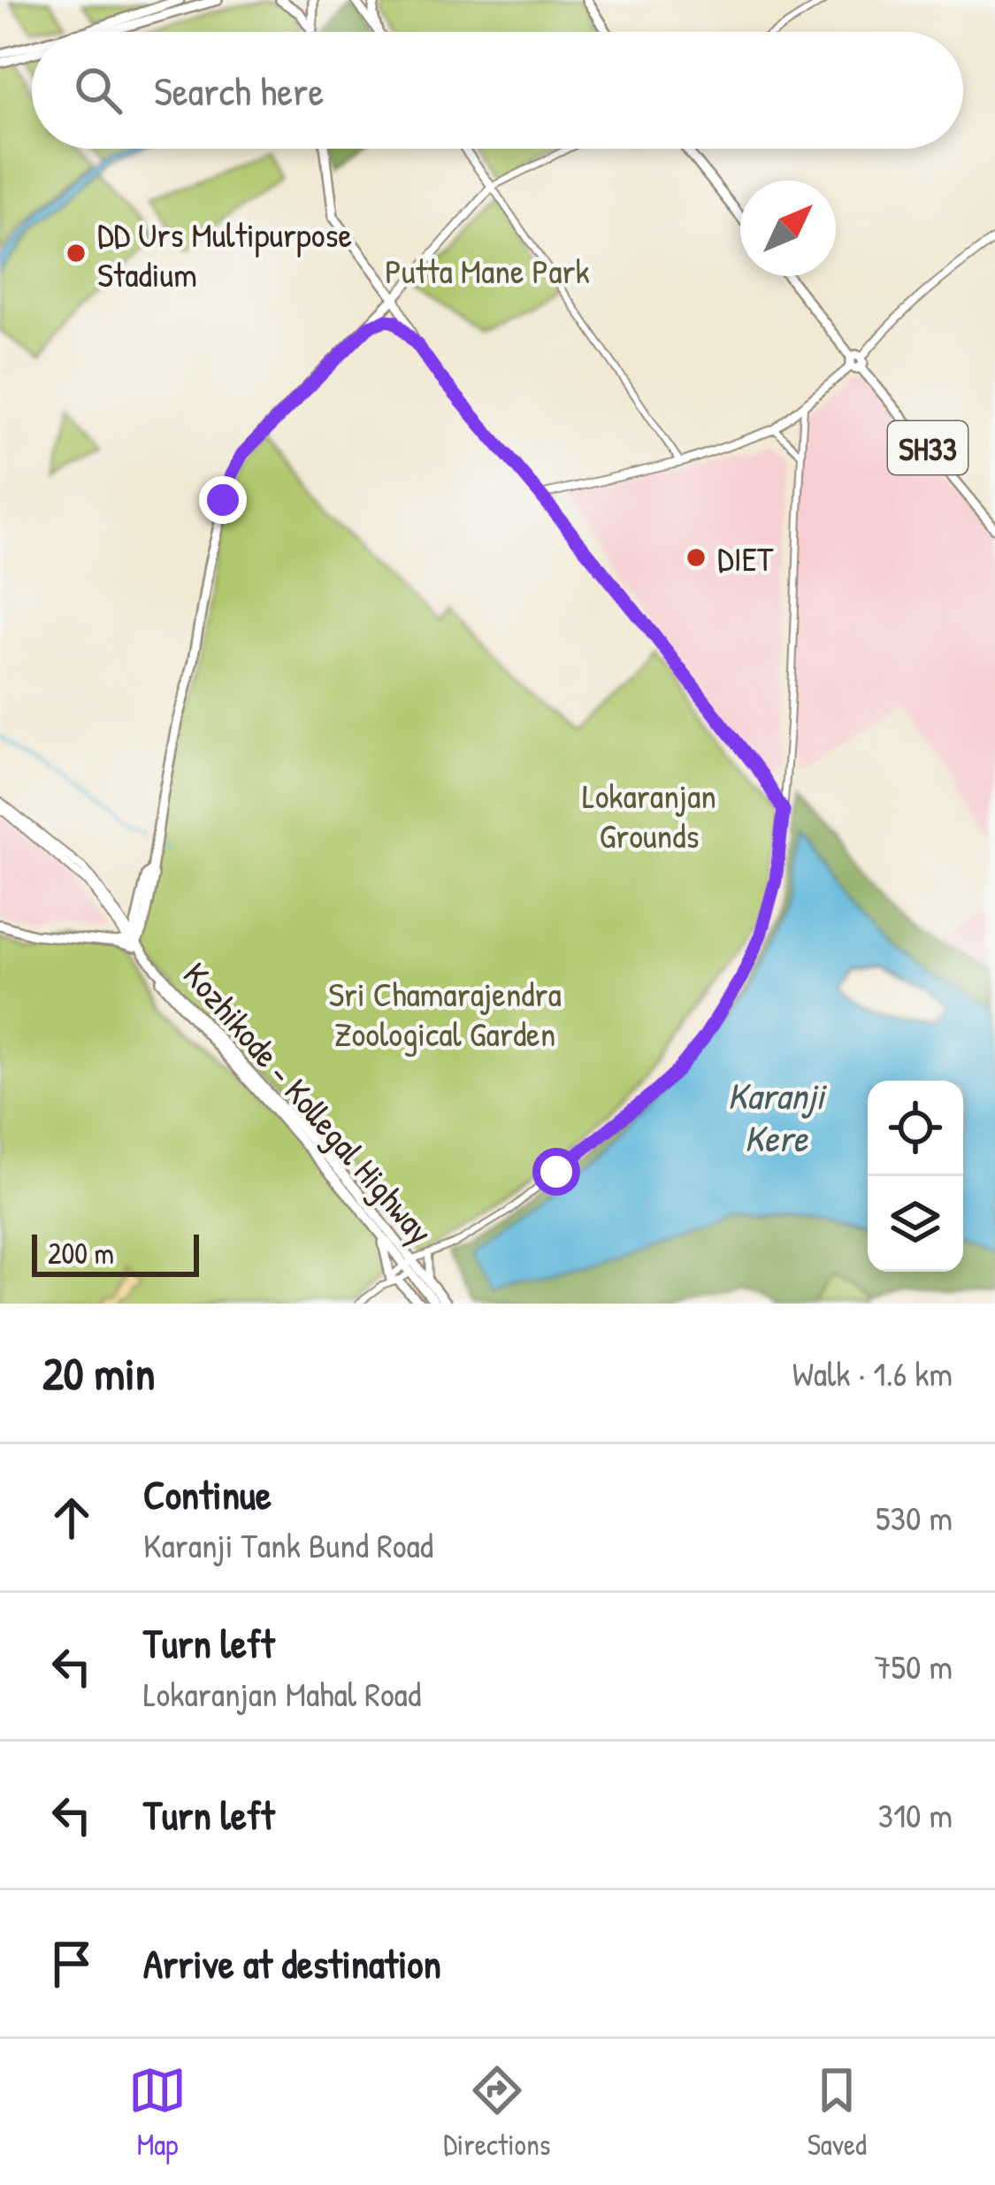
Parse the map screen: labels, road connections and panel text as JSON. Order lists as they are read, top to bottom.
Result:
{
  "streets": {
    "main road": ["SH33", "Kozhikode - Kollegal Highway"]
  },
  "water": ["Karanji Kere"],
  "parks": ["Putta Mane Park", "Lokaranjan Grounds", "Sri Chamarajendra Zoological Garden"],
  "places": ["DD Urs Multipurpose Stadium", "DIET"],
  "scale_bar": "200 m",
  "north": "top right",
  "page": {
    "search": "Search here",
    "scale": "200 m",
    "heading": ["20 min", "Walk · 1.6 km"],
    "list": [
      ["Continue", "Karanji Tank Bund Road", "530 m"],
      ["Turn left", "Lokaranjan Mahal Road", "750 m"],
      ["Turn left", "310 m"],
      "Arrive at destination"
    ],
    "nav": ["Map", "Directions", "Saved"]
  }
}
